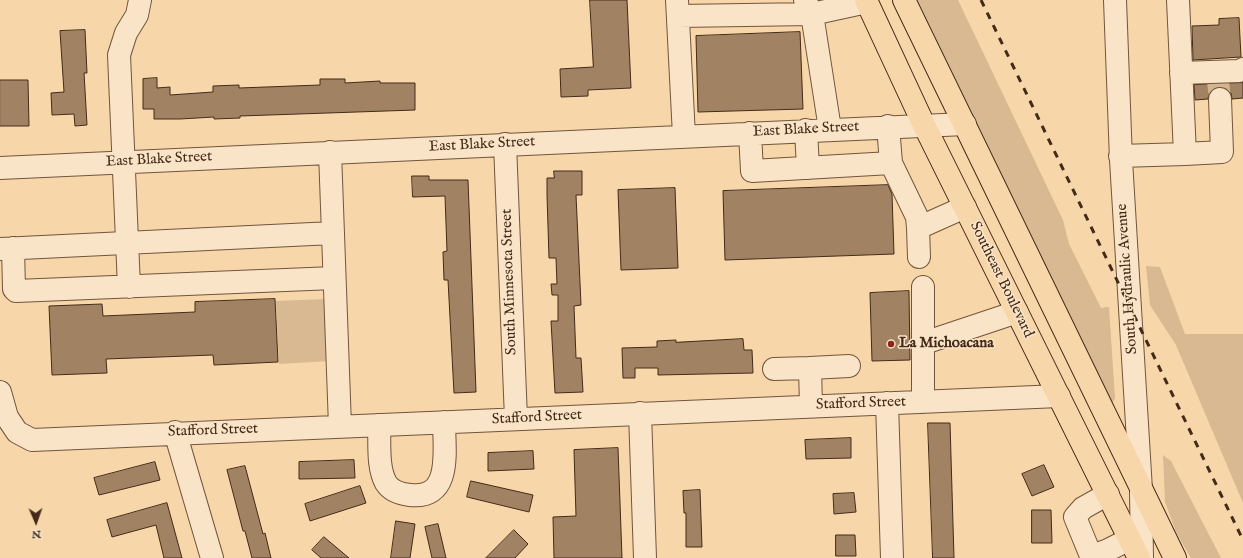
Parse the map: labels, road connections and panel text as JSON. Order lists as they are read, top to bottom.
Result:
{
  "streets": {
    "main road": ["Southeast Boulevard"],
    "street": [
      "East Blake Street",
      "South Hydraulic Avenue",
      "South Minnesota Street",
      "Stafford Street"
    ]
  },
  "crossings": [
    ["East Blake Street", "Southeast Boulevard"],
    ["East Blake Street", "South Minnesota Street"],
    ["South Hydraulic Avenue", "Southeast Boulevard"],
    ["Southeast Boulevard", "Stafford Street"],
    ["South Minnesota Street", "Stafford Street"]
  ],
  "places": ["La Michoacana"],
  "north": "bottom"
}
